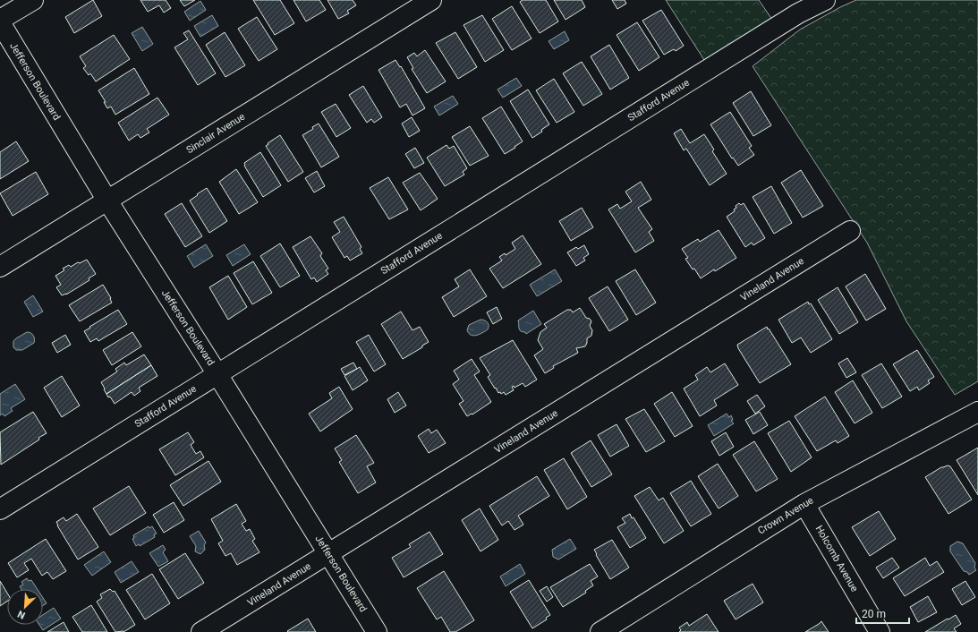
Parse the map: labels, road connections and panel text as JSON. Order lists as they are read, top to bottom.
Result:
{
  "streets": {
    "street": [
      "Jefferson Boulevard",
      "Stafford Avenue",
      "Sinclair Avenue",
      "Vineland Avenue",
      "Crown Avenue",
      "Holcomb Avenue"
    ]
  },
  "crossings": [
    ["Jefferson Boulevard", "Stafford Avenue"],
    ["Jefferson Boulevard", "Sinclair Avenue"],
    ["Jefferson Boulevard", "Vineland Avenue"],
    ["Crown Avenue", "Holcomb Avenue"]
  ],
  "scale_bar": "20 m",
  "north": "bottom left"
}
